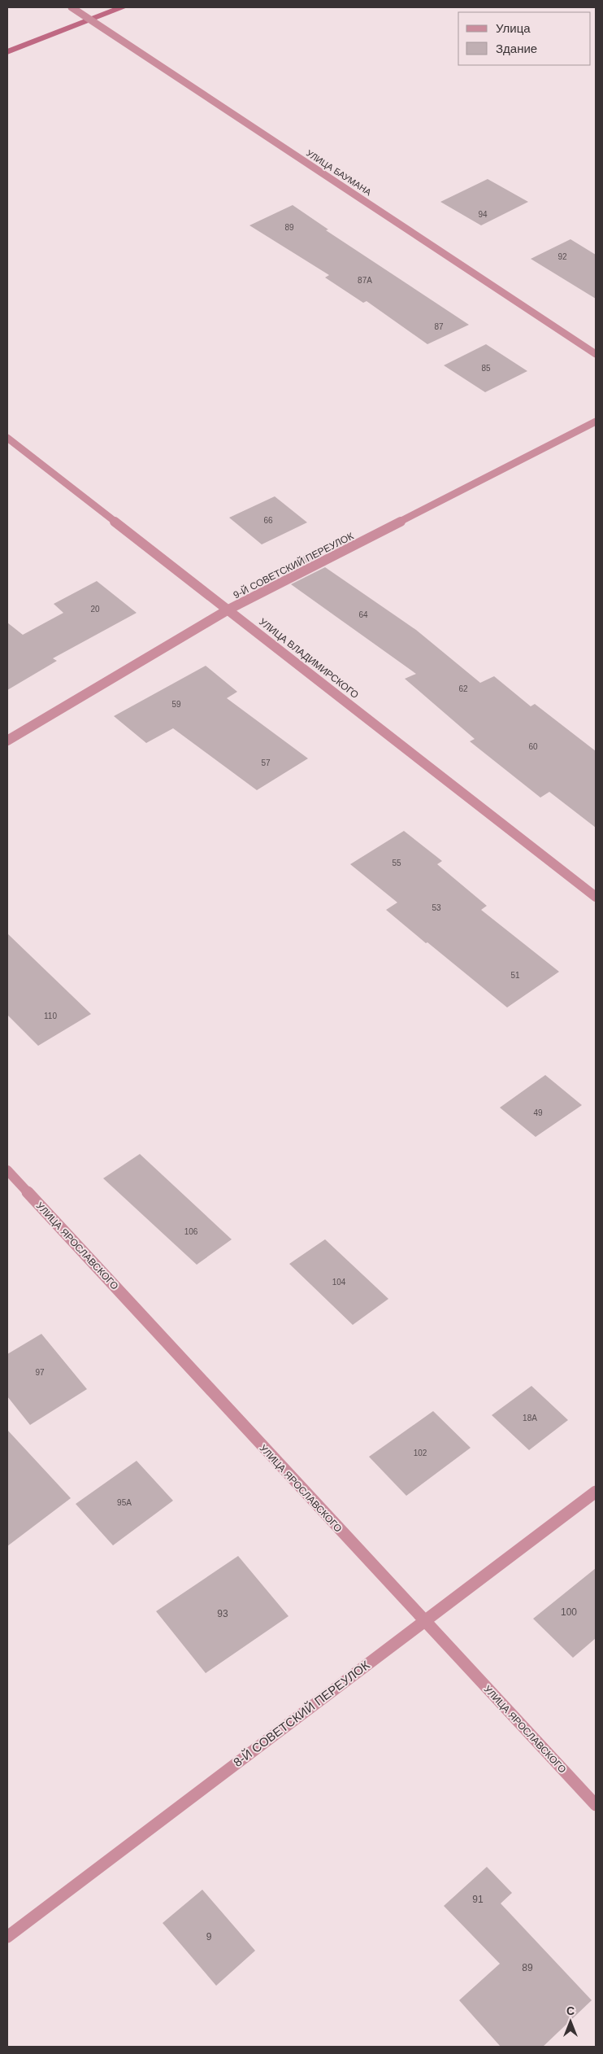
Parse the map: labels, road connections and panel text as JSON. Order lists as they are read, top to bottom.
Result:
{
  "streets": {
    "street": [
      "УЛИЦА БАУМАНА",
      "9-Й СОВЕТСКИЙ ПЕРЕУЛОК",
      "УЛИЦА ВЛАДИМИРСКОГО",
      "УЛИЦА ЯРОСЛАВСКОГО",
      "8-Й СОВЕТСКИЙ ПЕРЕУЛОК"
    ]
  },
  "crossings": [
    ["9-Й СОВЕТСКИЙ ПЕРЕУЛОК", "УЛИЦА ВЛАДИМИРСКОГО"],
    ["УЛИЦА ЯРОСЛАВСКОГО", "8-Й СОВЕТСКИЙ ПЕРЕУЛОК"]
  ],
  "house_numbers": [
    "94",
    "89",
    "92",
    "87А",
    "87",
    "85",
    "66",
    "20",
    "64",
    "62",
    "59",
    "60",
    "57",
    "55",
    "53",
    "51",
    "110",
    "49",
    "106",
    "104",
    "97",
    "18А",
    "102",
    "95А",
    "100",
    "93",
    "91",
    "9",
    "89"
  ],
  "legend": ["Улица", "Здание"],
  "north": "top"
}
